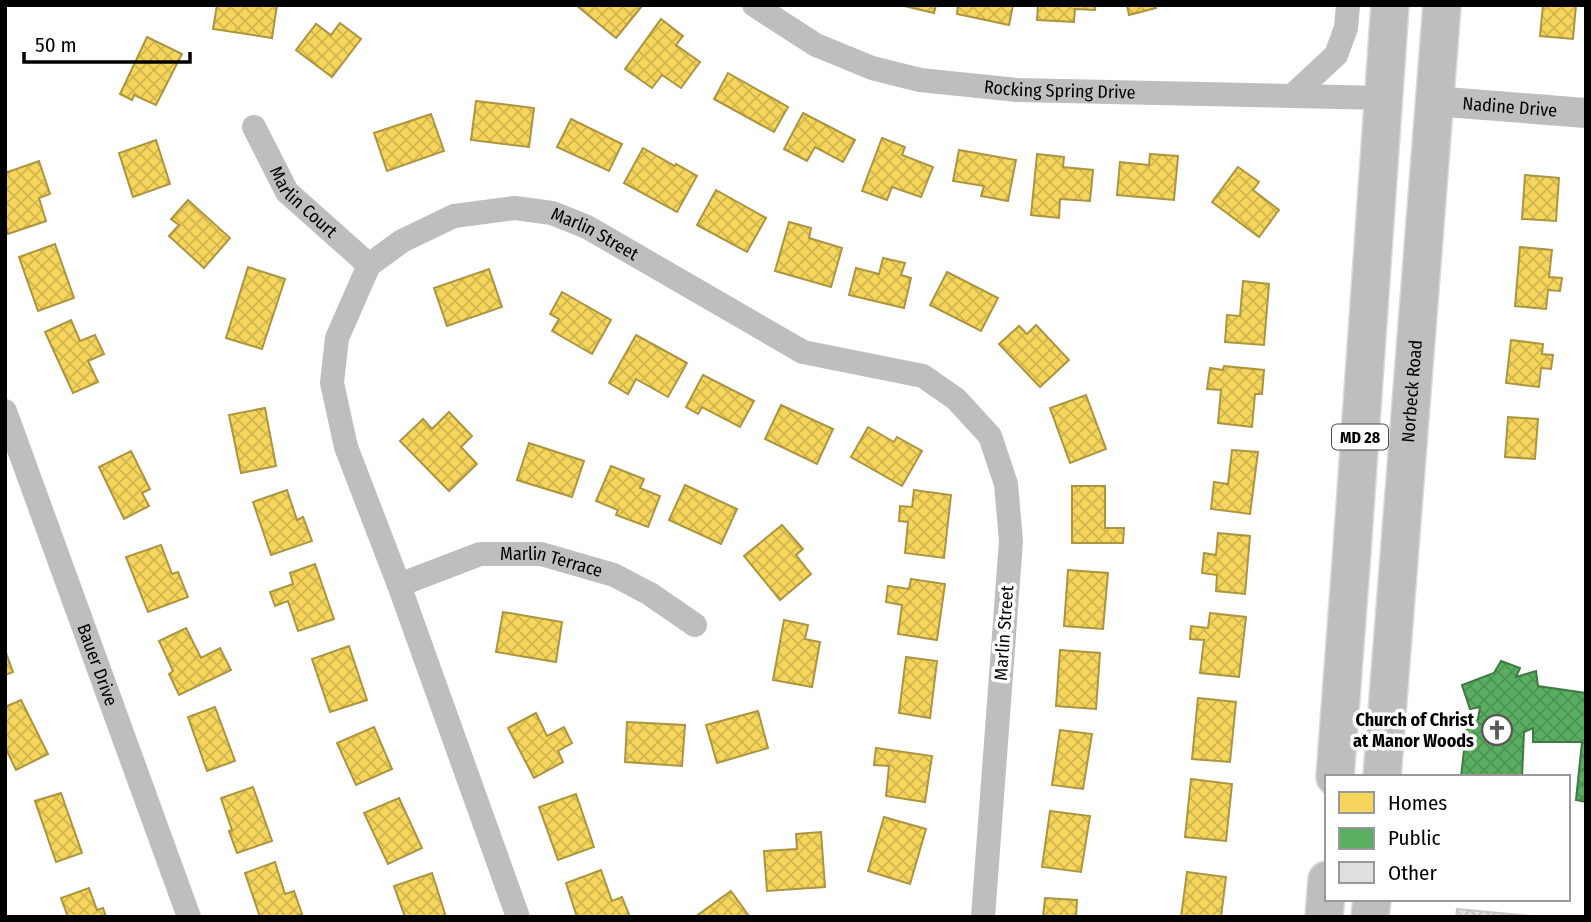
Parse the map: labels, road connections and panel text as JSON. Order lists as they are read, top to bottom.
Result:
{
  "streets": {
    "main road": ["Norbeck Road", "MD 28"],
    "street": [
      "Rocking Spring Drive",
      "Nadine Drive",
      "Marlin Court",
      "Marlin Street",
      "Marlin Terrace",
      "Bauer Drive"
    ]
  },
  "crossings": [
    ["Rocking Spring Drive", "MD 28"],
    ["Nadine Drive", "Norbeck Road"],
    ["Marlin Court", "Marlin Street"],
    ["Marlin Street", "Marlin Terrace"]
  ],
  "places": {
    "church": ["Church of Christ at Manor Woods"]
  },
  "legend": ["Homes", "Public", "Other"],
  "scale_bar": "50 m"
}
